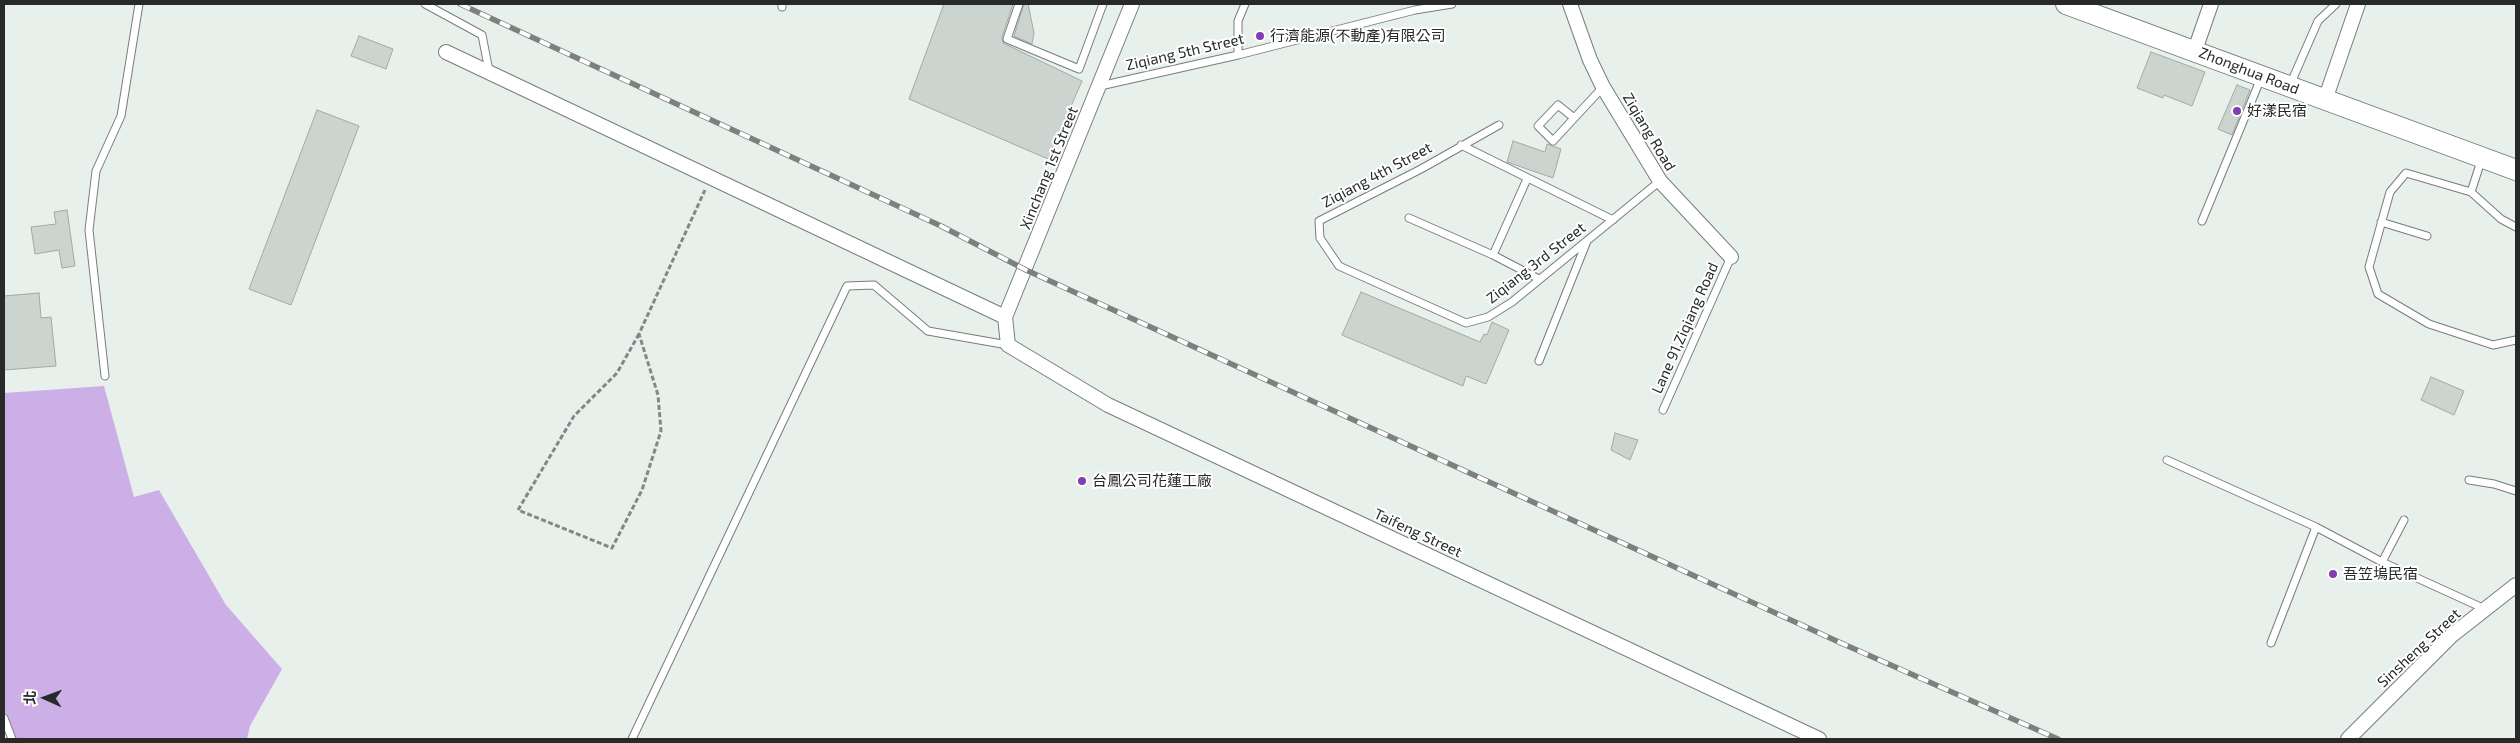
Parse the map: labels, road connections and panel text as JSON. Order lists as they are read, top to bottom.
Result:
{
  "streets": {
    "street": [
      "Zhonghua Road",
      "Ziqiang Road",
      "Xinchang 1st Street",
      "Taifeng Street",
      "Sinsheng Street"
    ],
    "lane": [
      "Ziqiang 5th Street",
      "Ziqiang 4th Street",
      "Ziqiang 3rd Street",
      "Lane 91,Ziqiang Road"
    ]
  },
  "crossings": [
    ["Ziqiang 5th Street", "Xinchang 1st Street"],
    ["Ziqiang Road", "Ziqiang 3rd Street"],
    ["Ziqiang Road", "Lane 91,Ziqiang Road"],
    ["Xinchang 1st Street", "Taifeng Street"],
    ["Ziqiang 4th Street", "Ziqiang 3rd Street"]
  ],
  "places": [
    "行濟能源(不動產)有限公司",
    "好漾民宿",
    "台鳳公司花蓮工廠",
    "吾笠塢民宿"
  ],
  "north": "left"
}
